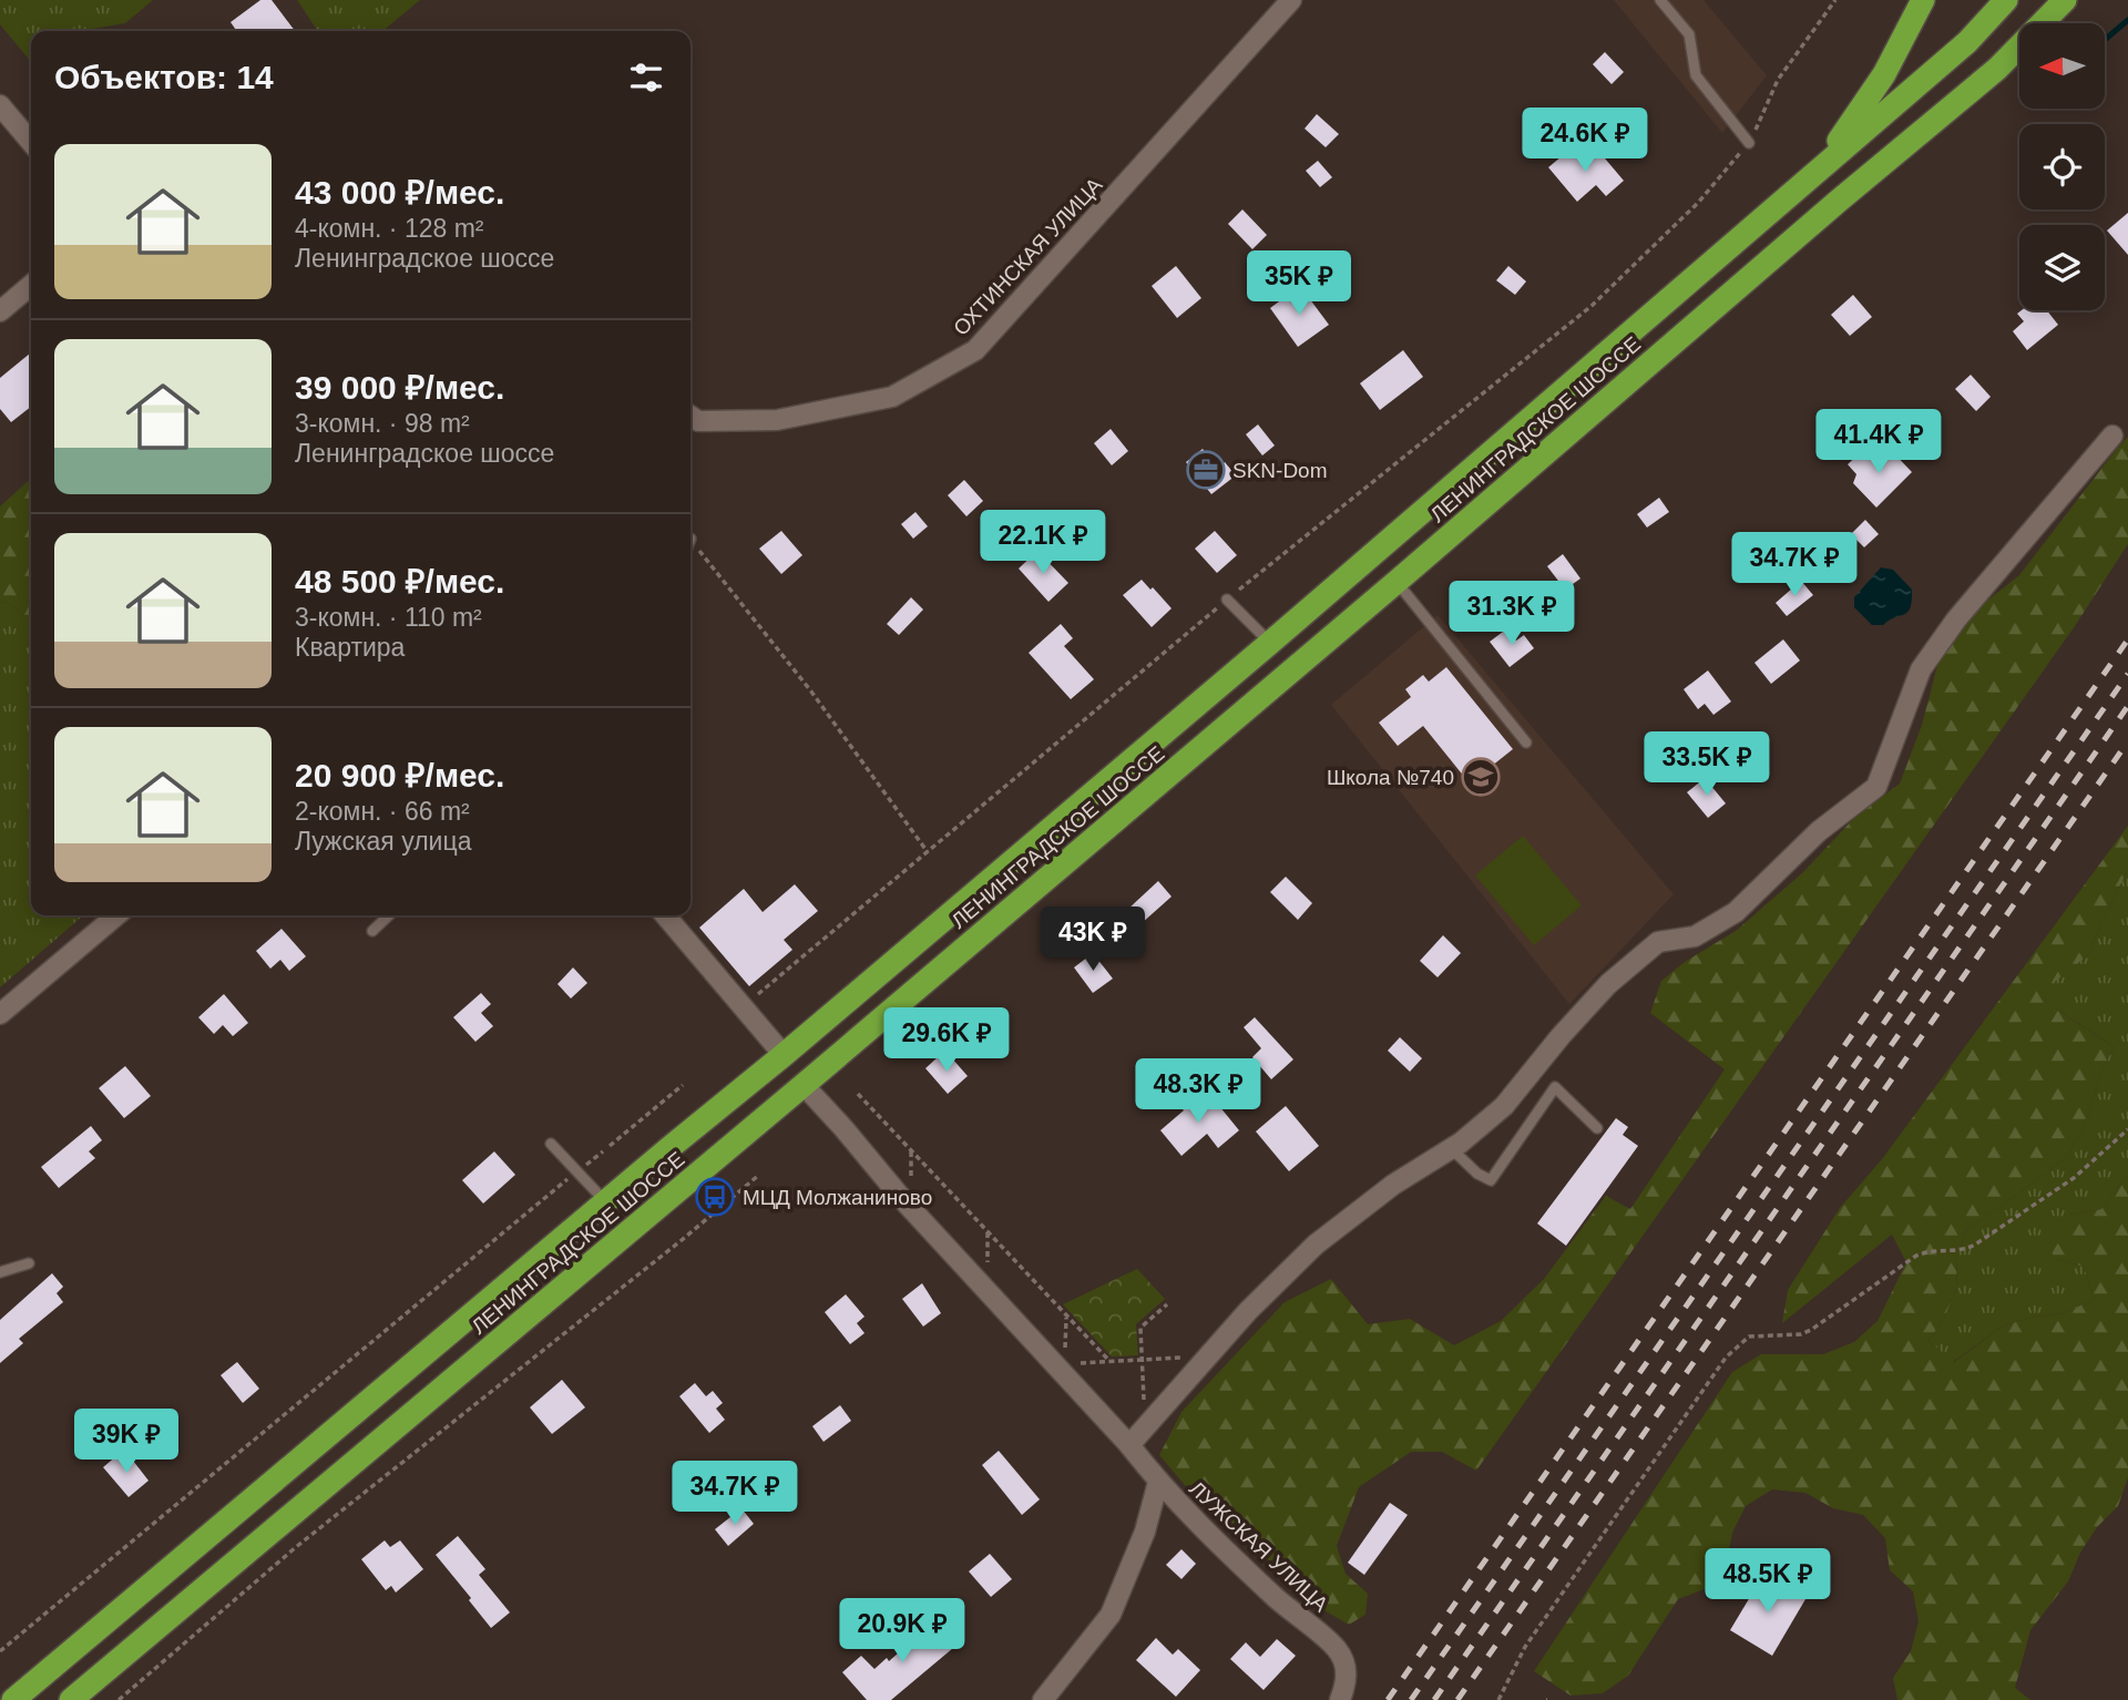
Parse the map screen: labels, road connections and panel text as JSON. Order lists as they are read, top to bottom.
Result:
{
  "streets": {
    "highway": ["ЛЕНИНГРАДСКОЕ ШОССЕ"],
    "street": ["ОХТИНСКАЯ УЛИЦА", "ЛУЖСКАЯ УЛИЦА"]
  },
  "places": {
    "office": ["SKN-Dom"],
    "school or university": ["Школа №740"],
    "bus stop": ["МЦД Молжаниново"]
  },
  "north": "left",
  "page": {
    "heading": "Объектов: 14",
    "price": [
      "24.6K ₽",
      "35K ₽",
      "41.4K ₽",
      "22.1K ₽",
      "34.7K ₽",
      "31.3K ₽",
      "33.5K ₽",
      "43K ₽",
      "29.6K ₽",
      "48.3K ₽",
      "39K ₽",
      "34.7K ₽",
      "48.5K ₽",
      "20.9K ₽"
    ],
    "list": [
      {
        "name": "43 000 ₽/мес.",
        "note": "4-комн. · 128 m² · Ленинградское шоссе"
      },
      {
        "name": "39 000 ₽/мес.",
        "note": "3-комн. · 98 m² · Ленинградское шоссе"
      },
      {
        "name": "48 500 ₽/мес.",
        "note": "3-комн. · 110 m² · Квартира"
      },
      {
        "name": "20 900 ₽/мес.",
        "note": "2-комн. · 66 m² · Лужская улица"
      }
    ]
  }
}
